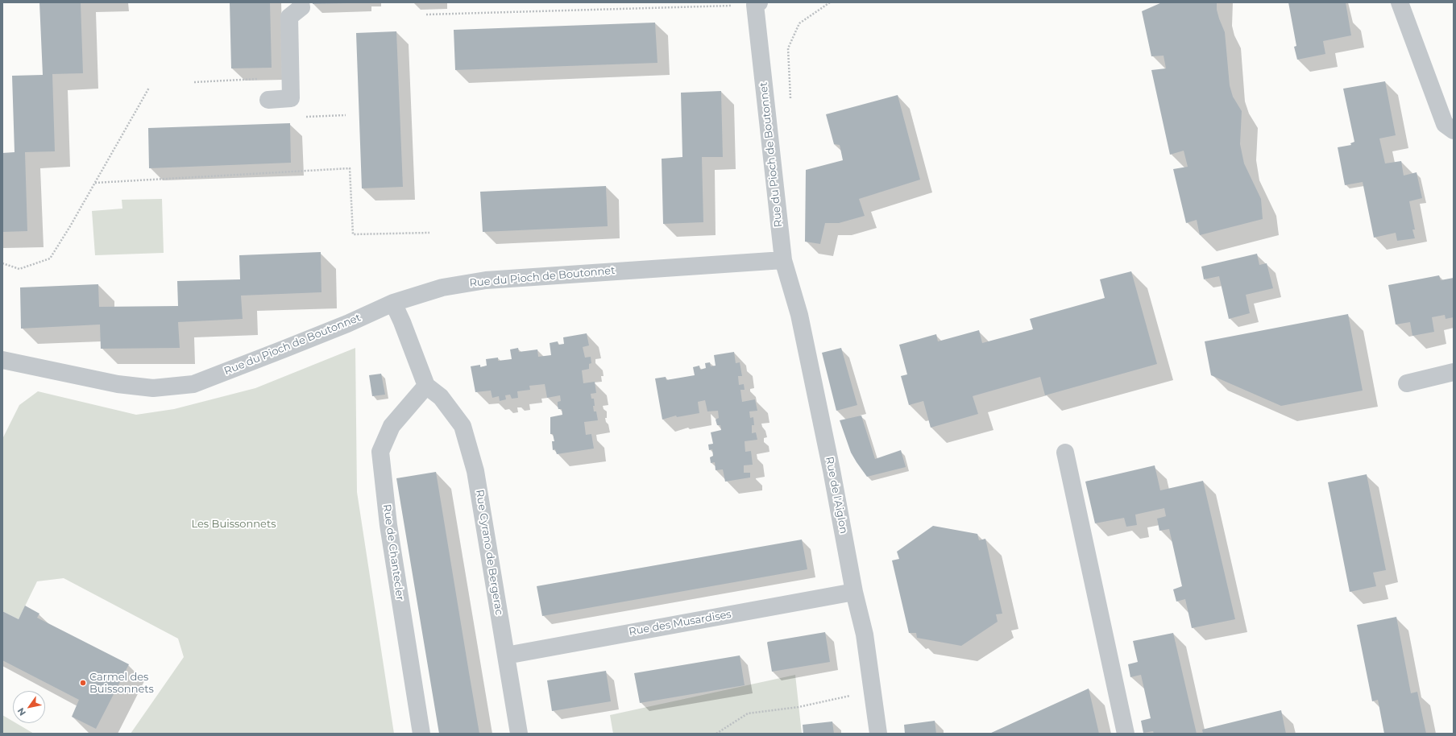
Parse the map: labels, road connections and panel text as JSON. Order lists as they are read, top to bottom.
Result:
{
  "streets": {
    "street": [
      "Rue du Pioch de Boutonnet",
      "Rue de l'Aiglon",
      "Rue de Chantecler",
      "Rue Cyrano de Bergerac",
      "Rue des Musardises"
    ]
  },
  "crossings": [
    ["Rue du Pioch de Boutonnet", "Rue de l'Aiglon"],
    ["Rue de l'Aiglon", "Rue des Musardises"],
    ["Rue de Chantecler", "Rue Cyrano de Bergerac"],
    ["Rue Cyrano de Bergerac", "Rue des Musardises"]
  ],
  "parks": ["Les Buissonnets"],
  "places": ["Carmel des Buissonnets"],
  "north": "bottom left"
}
